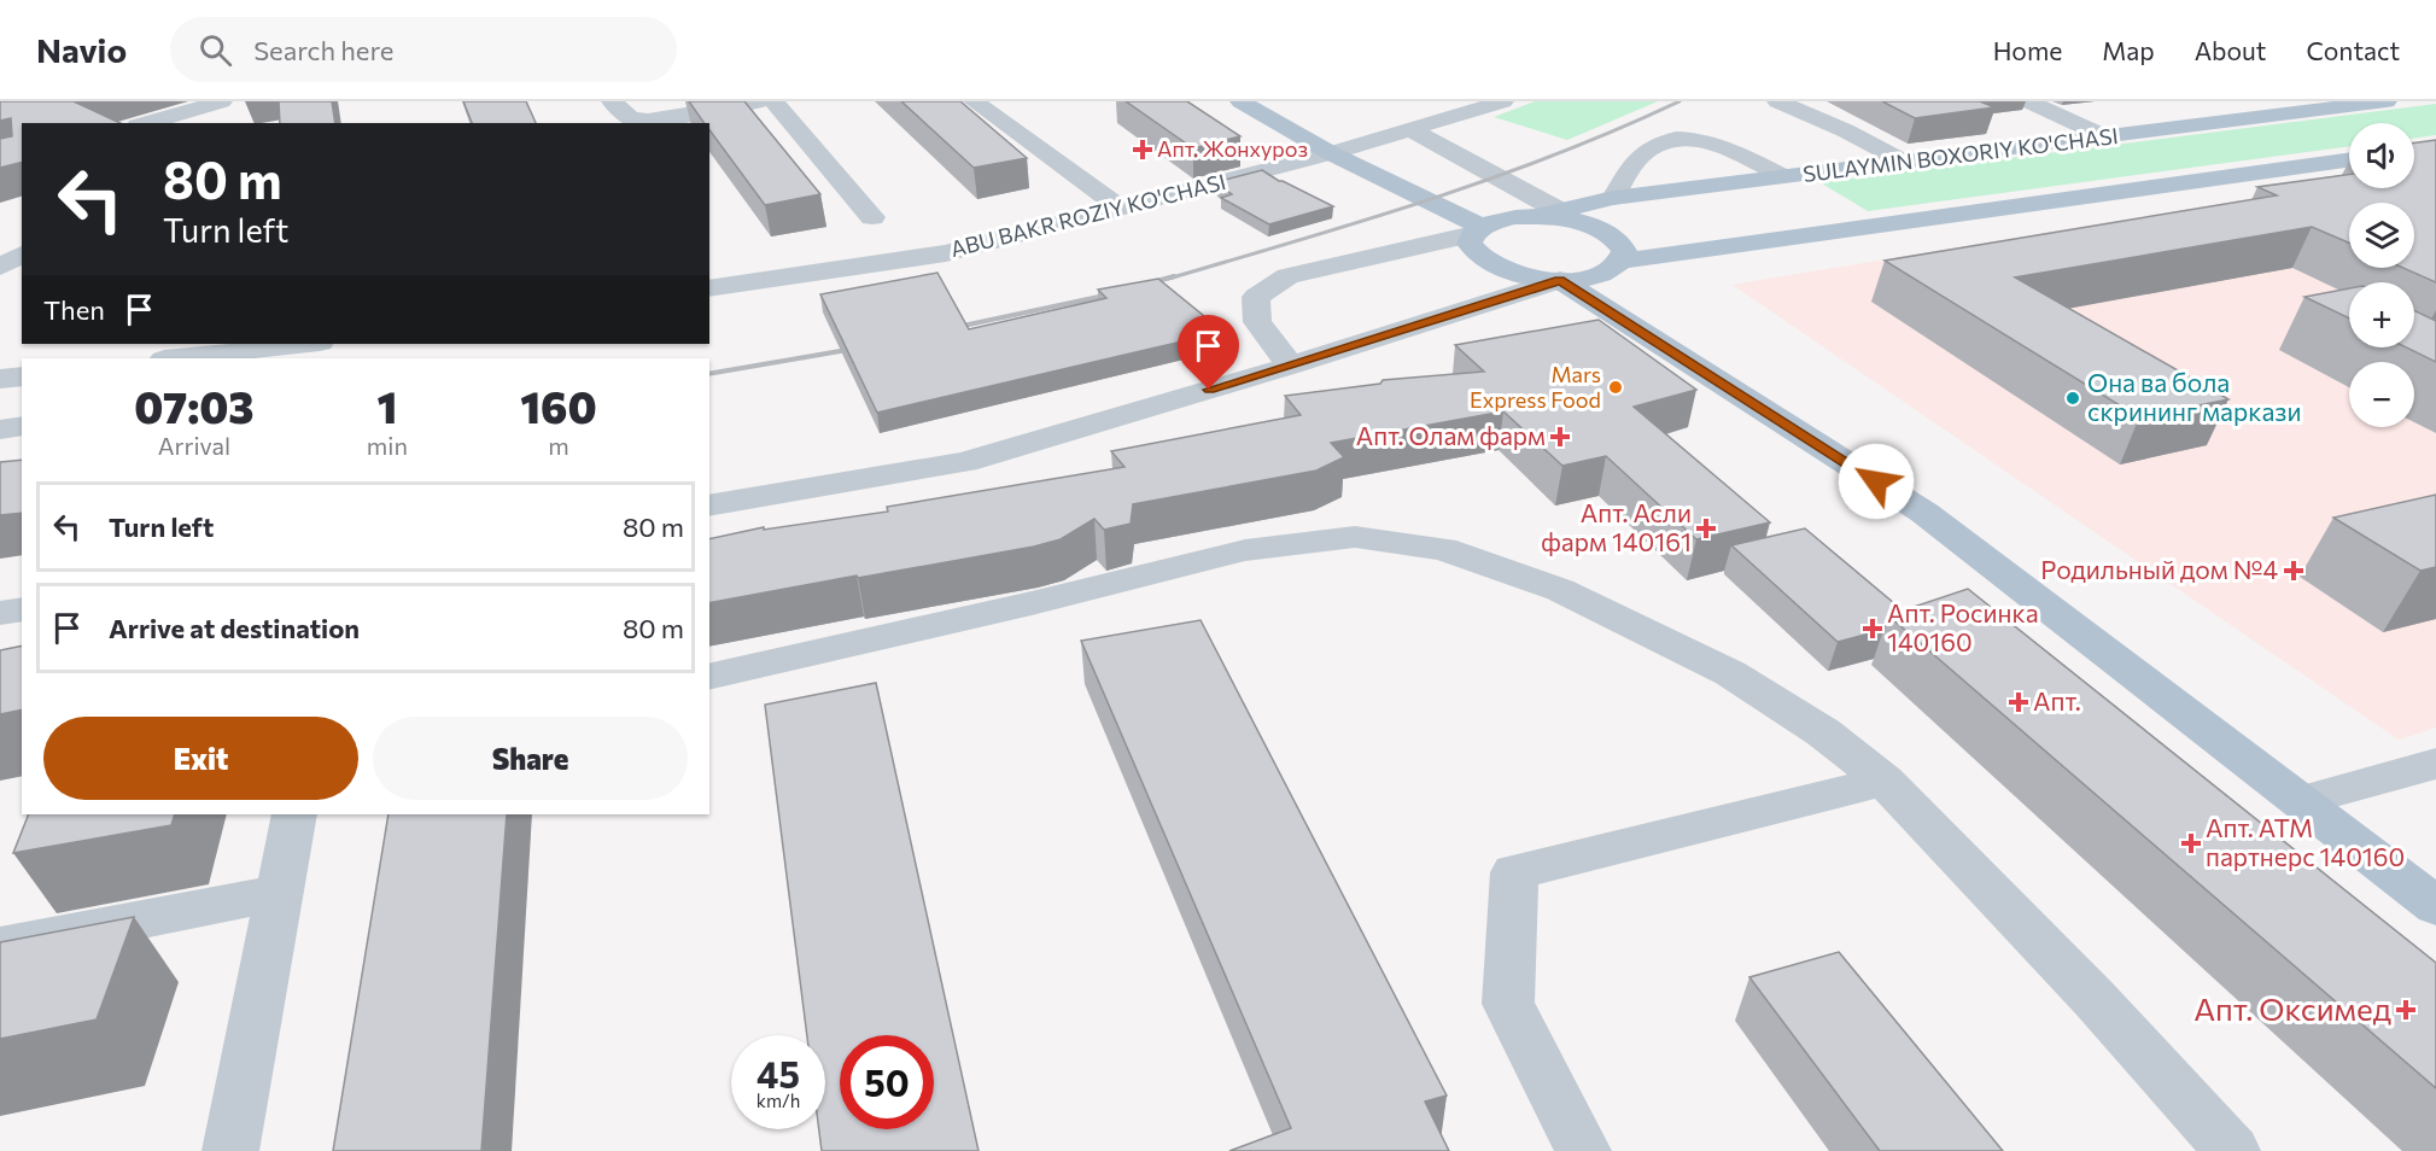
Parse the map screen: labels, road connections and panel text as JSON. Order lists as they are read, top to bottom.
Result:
{
  "streets": {
    "main road": ["SULAYMIN BOXORIY KO'CHASI"],
    "street": ["ABU BAKR ROZIY KO'CHASI"]
  },
  "places": {
    "health": [
      "Апт. Жонхуроз",
      "Апт. Олам фарм",
      "Апт. Асли фарм 140161",
      "Родильный дом №4",
      "Апт. Росинка 140160",
      "Апт.",
      "Апт. АТМ партнерс 140160",
      "Апт. Оксимед"
    ],
    "other": ["Mars Express Food", "Она ва бола скрининг маркази"]
  },
  "page": {
    "header": "Navio",
    "search": "Search here",
    "nav": [
      "Home",
      "Map",
      "About",
      "Contact"
    ],
    "map_buttons": ["+", "−"],
    "turn": ["80 m", "Turn left"],
    "then": "Then",
    "eta": [
      "07:03",
      "Arrival",
      "1",
      "min",
      "160",
      "m"
    ],
    "list": [
      {
        "name": "Turn left",
        "value": "80 m"
      },
      {
        "name": "Arrive at destination",
        "value": "80 m"
      }
    ],
    "buttons": ["Exit", "Share"],
    "speed": "45 km/h",
    "limit": "50"
  }
}
